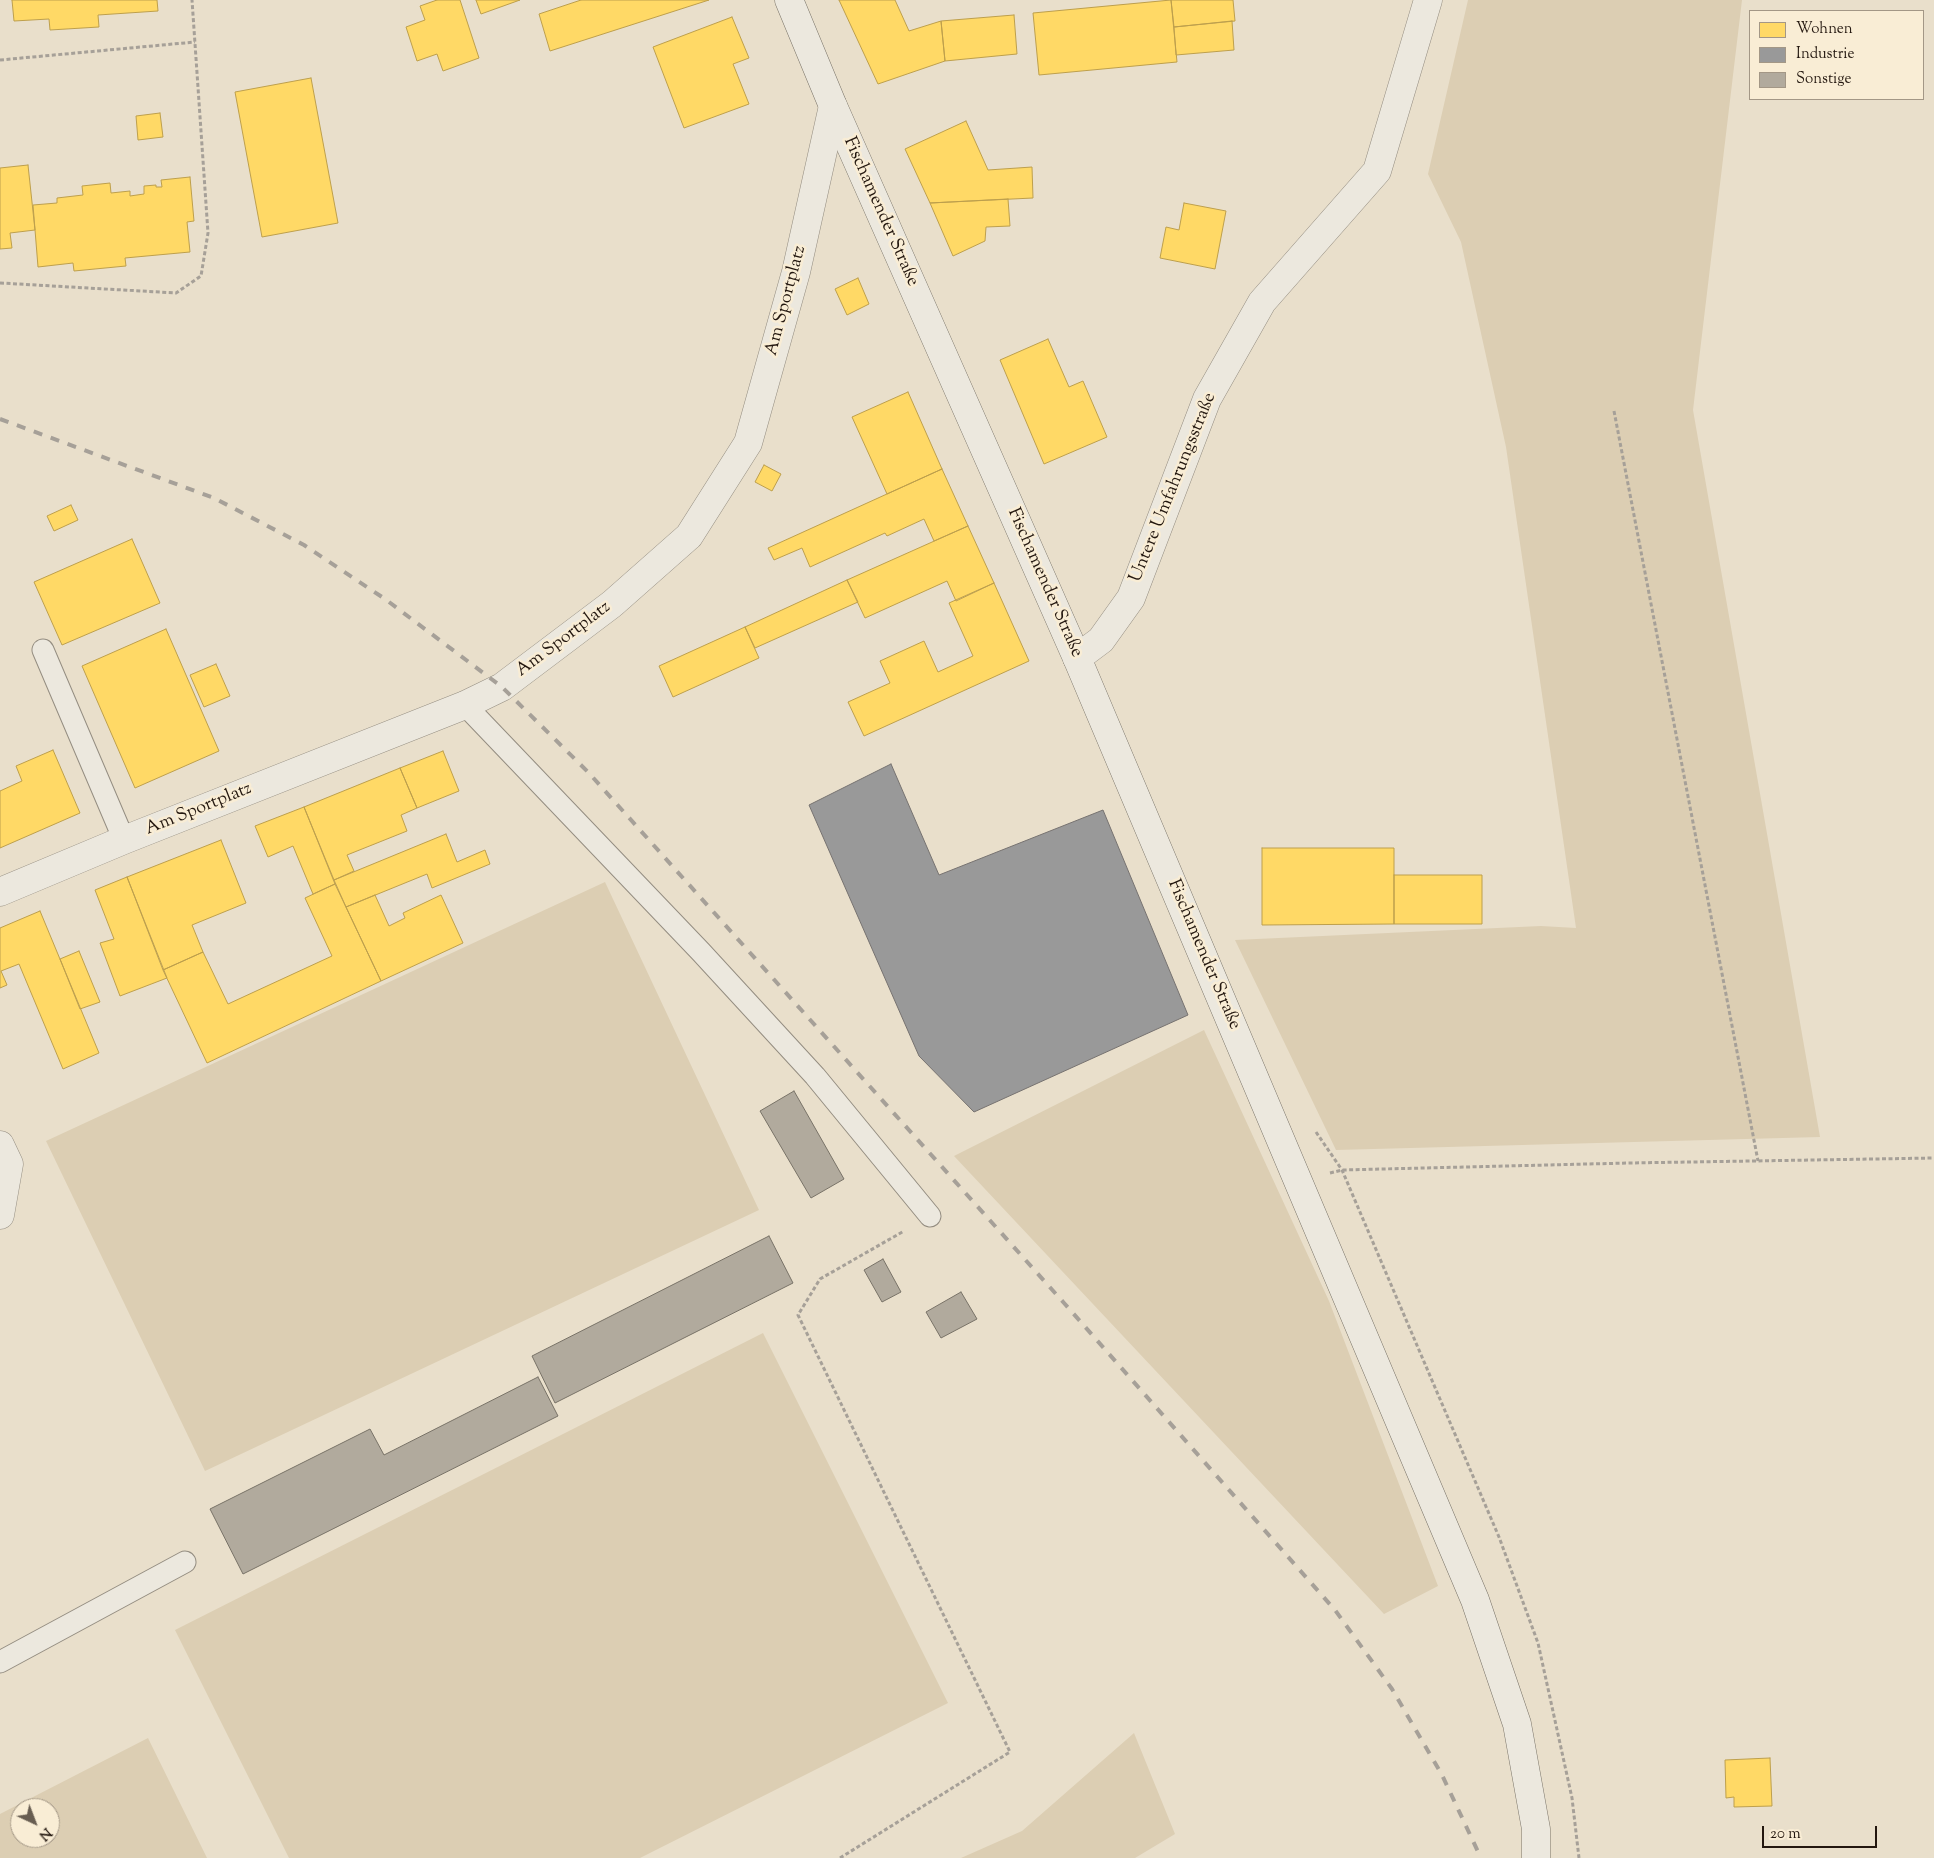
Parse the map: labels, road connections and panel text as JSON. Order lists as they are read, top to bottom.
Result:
{
  "streets": {
    "street": ["Fischamender Straße", "Am Sportplatz", "Untere Umfahrungsstraße"]
  },
  "crossings": [
    ["Fischamender Straße", "Am Sportplatz"],
    ["Fischamender Straße", "Untere Umfahrungsstraße"]
  ],
  "legend": ["Wohnen", "Industrie", "Sonstige"],
  "scale_bar": "20 m",
  "north": "bottom right"
}
